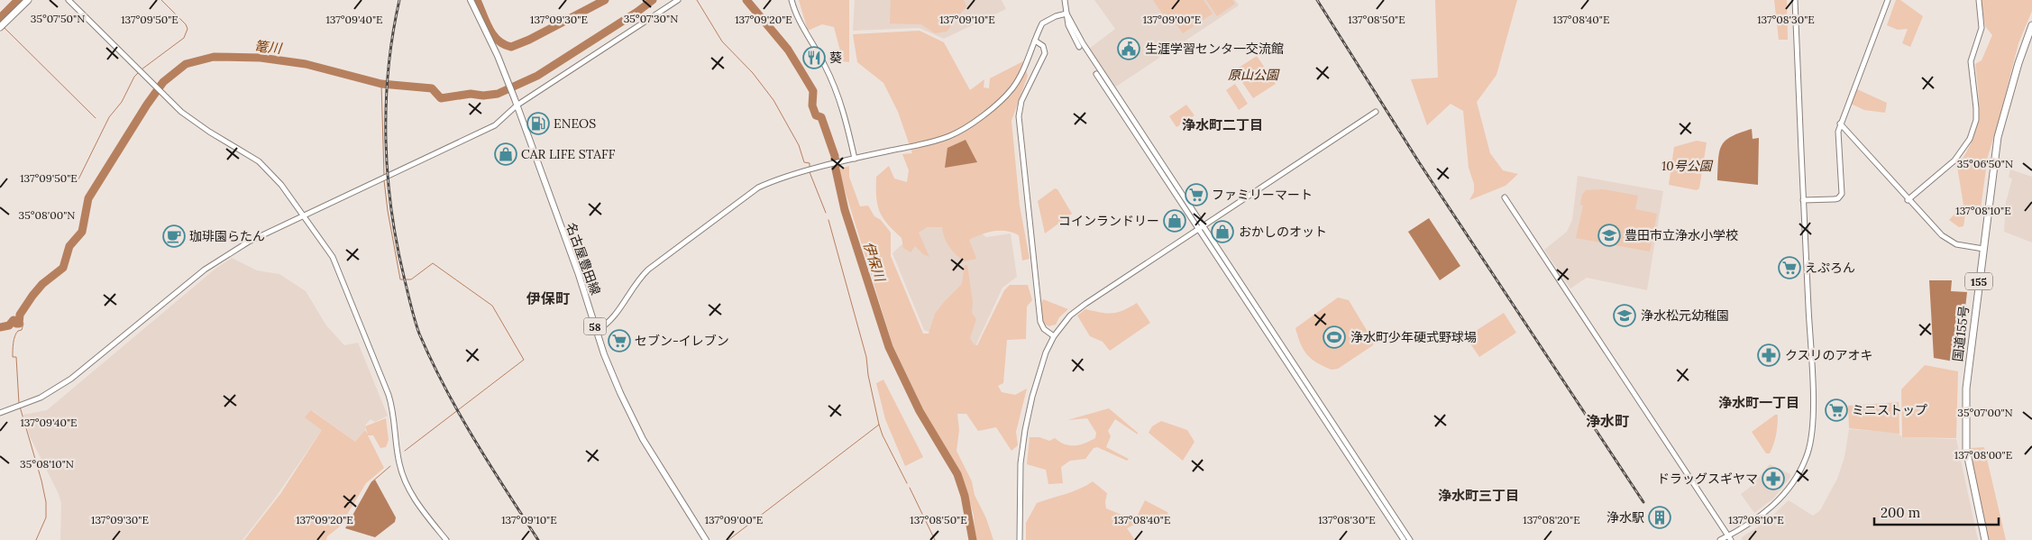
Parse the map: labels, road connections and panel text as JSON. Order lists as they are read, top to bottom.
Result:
{
  "streets": {
    "highway": ["155", "国道155号"],
    "main road": ["名古屋豊田線", "58"]
  },
  "districts": [
    "浄水町二丁目",
    "伊保町",
    "浄水町一丁目",
    "浄水町",
    "浄水町三丁目"
  ],
  "water": ["篭川", "伊保川"],
  "parks": ["原山公園", "10号公園"],
  "places": {
    "public building": ["生涯学習センタ一交流館"],
    "restaurant": ["葵"],
    "fuel station": ["ENEOS"],
    "shop": ["CAR LIFE STAFF", "コインランドリー", "おかしのオット"],
    "supermarket": [
      "ファミリーマート",
      "えぷろん",
      "セブン-イレブン",
      "ミニストップ"
    ],
    "school or university": ["豊田市立浄水小学校", "浄水松元幼稚園"],
    "cafe": ["珈琲園らたん"],
    "sports": ["浄水町少年硬式野球場"],
    "pharmacy": ["クスリのアオキ", "ドラッグスギヤマ"],
    "building": ["浄水駅"]
  },
  "scale_bar": "200 m",
  "coordinates": [
    "35°07'50\"N",
    "35°07'30\"N",
    "137°09'50\"E",
    "137°09'40\"E",
    "137°09'30\"E",
    "137°09'20\"E",
    "137°09'10\"E",
    "137°09'00\"E",
    "137°08'50\"E",
    "137°08'40\"E",
    "137°08'30\"E",
    "35°06'50\"N",
    "137°08'10\"E",
    "35°08'00\"N",
    "35°07'00\"N",
    "137°08'00\"E",
    "35°08'10\"N",
    "137°08'20\"E"
  ]
}
